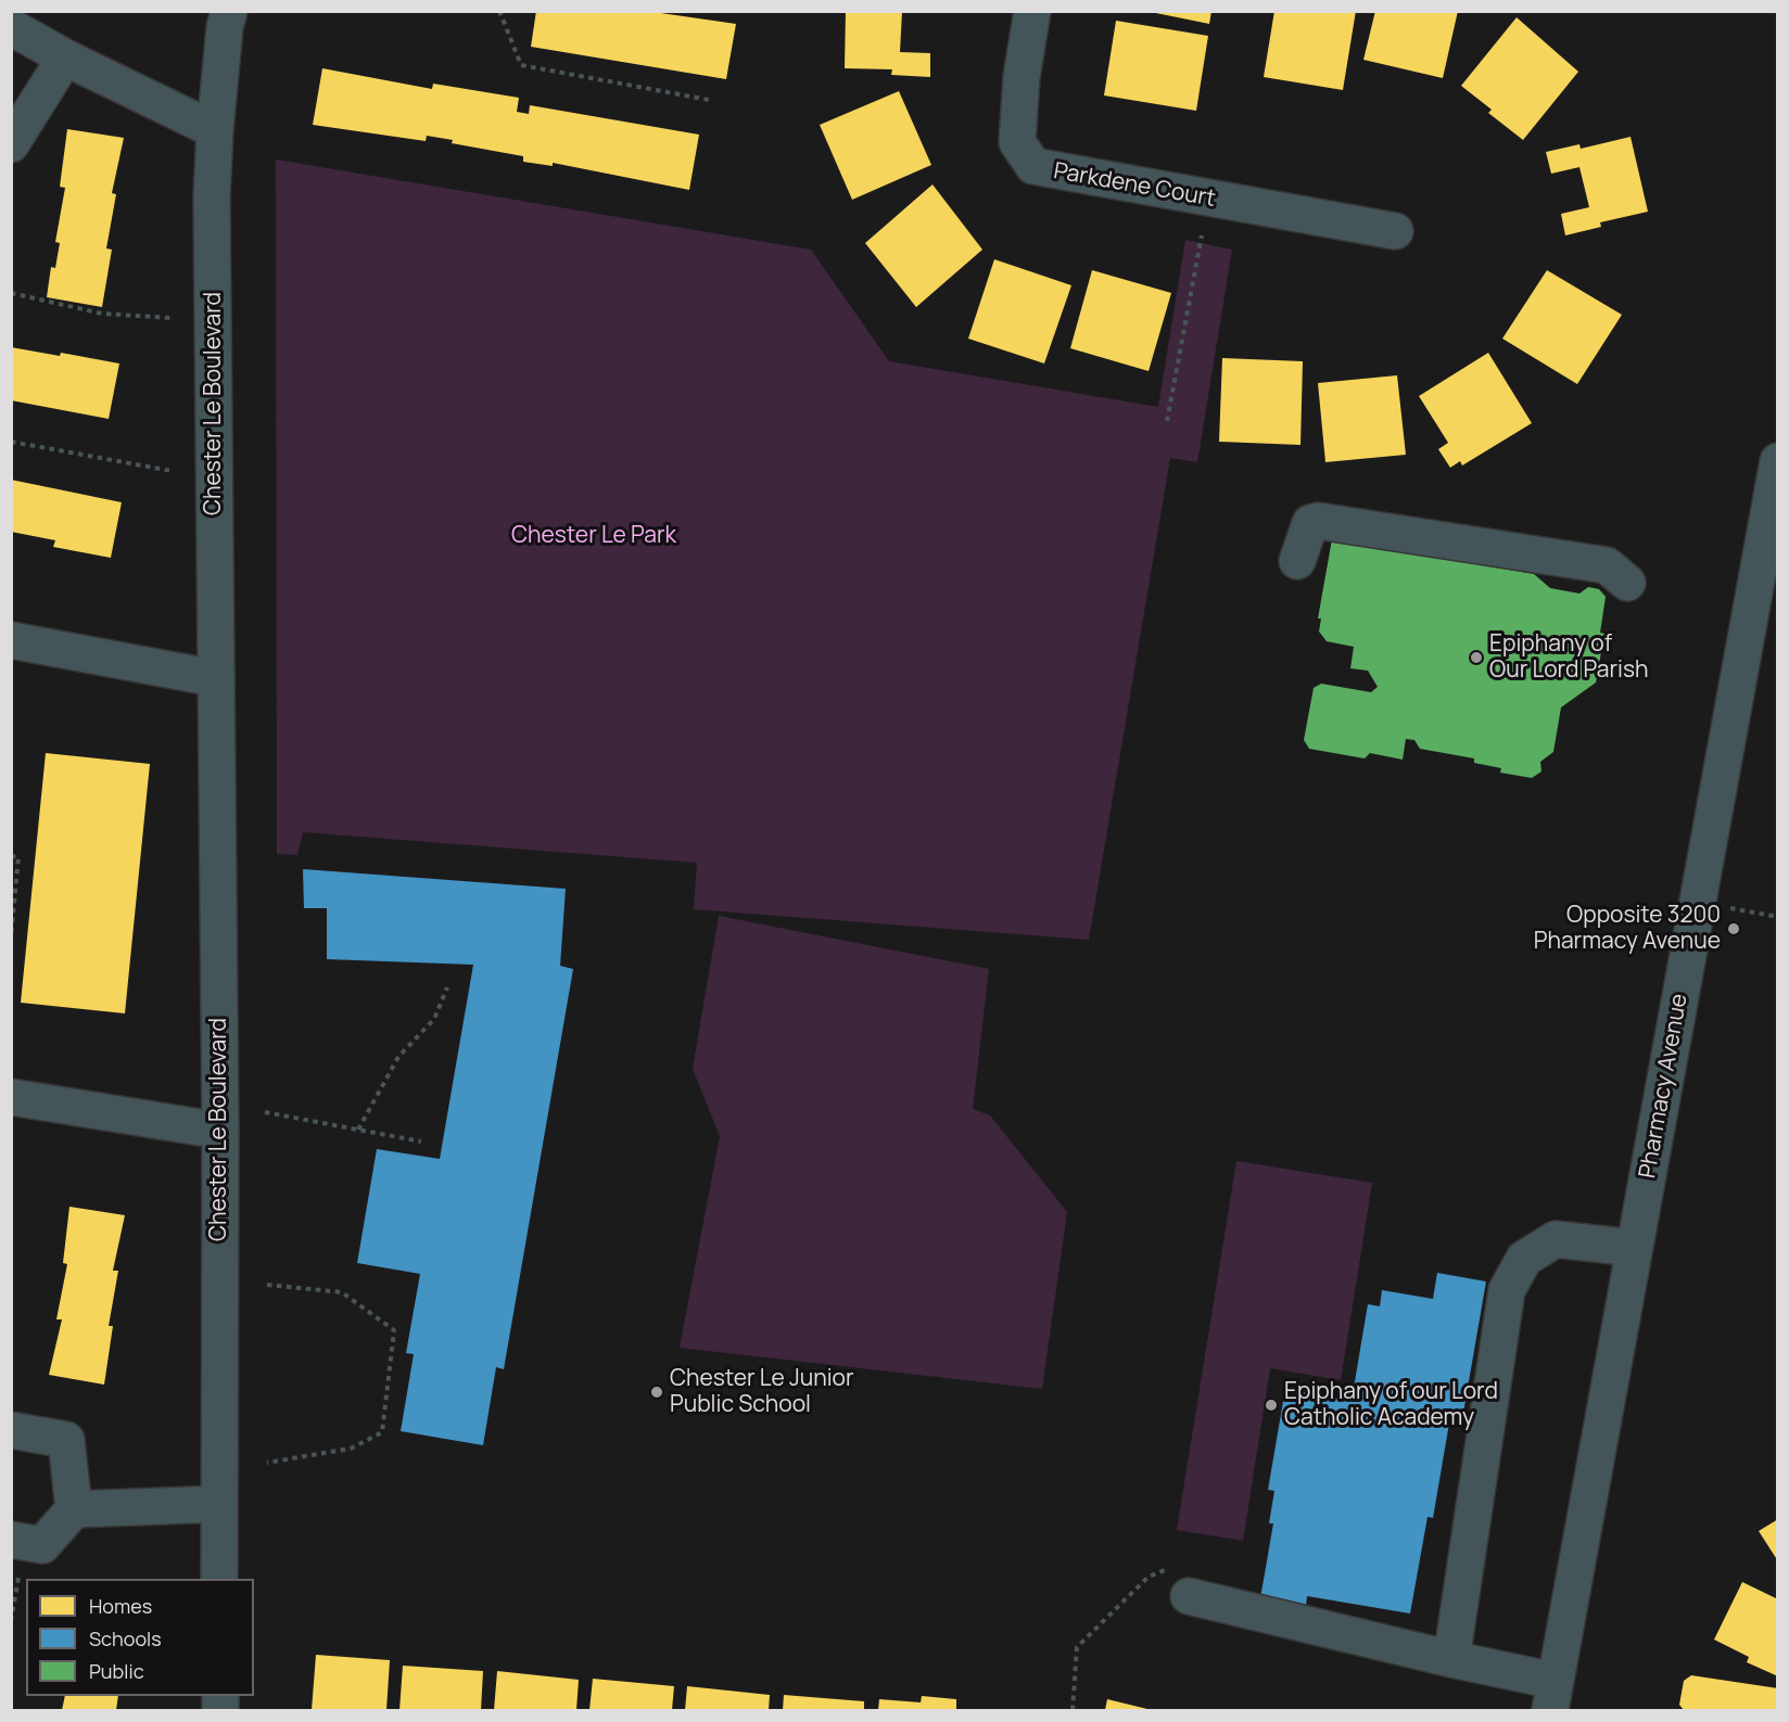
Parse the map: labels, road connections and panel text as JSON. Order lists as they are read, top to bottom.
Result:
{
  "streets": {
    "street": ["Parkdene Court", "Chester Le Boulevard", "Pharmacy Avenue"]
  },
  "parks": ["Chester Le Park"],
  "places": [
    "Epiphany of Our Lord Parish",
    "Opposite 3200 Pharmacy Avenue",
    "Chester Le Junior Public School",
    "Epiphany of our Lord Catholic Academy"
  ],
  "legend": ["Homes", "Schools", "Public"]
}
